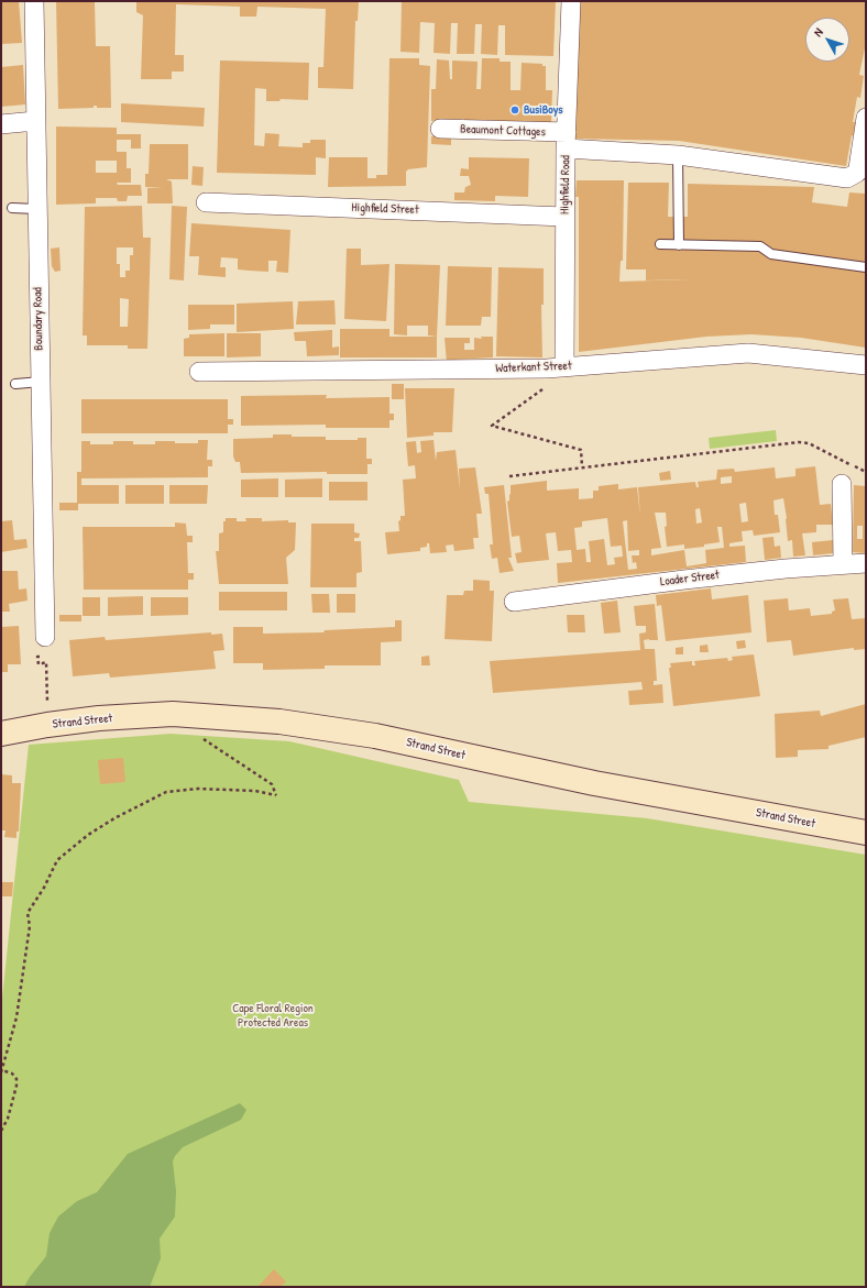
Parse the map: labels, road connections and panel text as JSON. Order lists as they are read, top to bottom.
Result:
{
  "streets": {
    "street": [
      "Beaumont Cottages",
      "Highfield Road",
      "Highfield Street",
      "Boundary Road",
      "Waterkant Street",
      "Loader Street",
      "Strand Street"
    ]
  },
  "crossings": [
    ["Beaumont Cottages", "Highfield Road"],
    ["Highfield Road", "Highfield Street"],
    ["Highfield Road", "Waterkant Street"]
  ],
  "parks": ["Cape Floral Region Protected Areas"],
  "places": ["BusiBoys"],
  "north": "top left"
}
